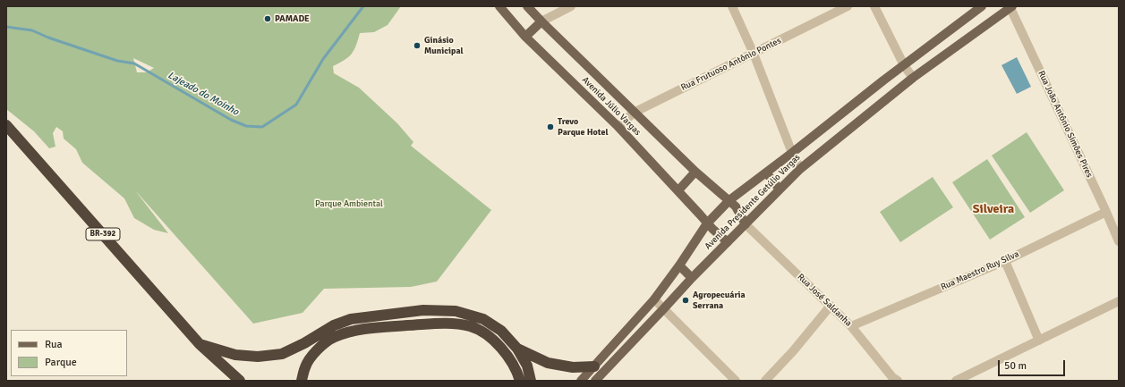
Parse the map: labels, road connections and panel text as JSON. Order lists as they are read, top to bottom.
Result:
{
  "streets": {
    "highway": ["BR-392"],
    "main road": ["Avenida Júlio Vargas", "Avenida Presidente Getúlio Vargas"],
    "street": [
      "Rua Frutuoso Antônio Pontes",
      "Rua João Antônio Simões Pires",
      "Rua Maestro Ruy Silva",
      "Rua José Saldanha"
    ]
  },
  "crossings": [
    ["Rua Frutuoso Antônio Pontes", "Avenida Júlio Vargas"],
    ["Avenida Júlio Vargas", "Avenida Presidente Getúlio Vargas"],
    ["Avenida Júlio Vargas", "Rua José Saldanha"],
    ["Rua João Antônio Simões Pires", "Avenida Presidente Getúlio Vargas"],
    ["Rua João Antônio Simões Pires", "Rua Maestro Ruy Silva"],
    ["Avenida Presidente Getúlio Vargas", "Rua José Saldanha"],
    ["Rua Maestro Ruy Silva", "Rua José Saldanha"]
  ],
  "districts": ["Silveira"],
  "water": ["Lajeado do Moinho"],
  "parks": ["Parque Ambiental"],
  "places": [
    "PAMADE",
    "Ginásio Municipal",
    "Trevo Parque Hotel",
    "Agropecuária Serrana"
  ],
  "legend": ["Rua", "Parque"],
  "scale_bar": "50 m"
}
